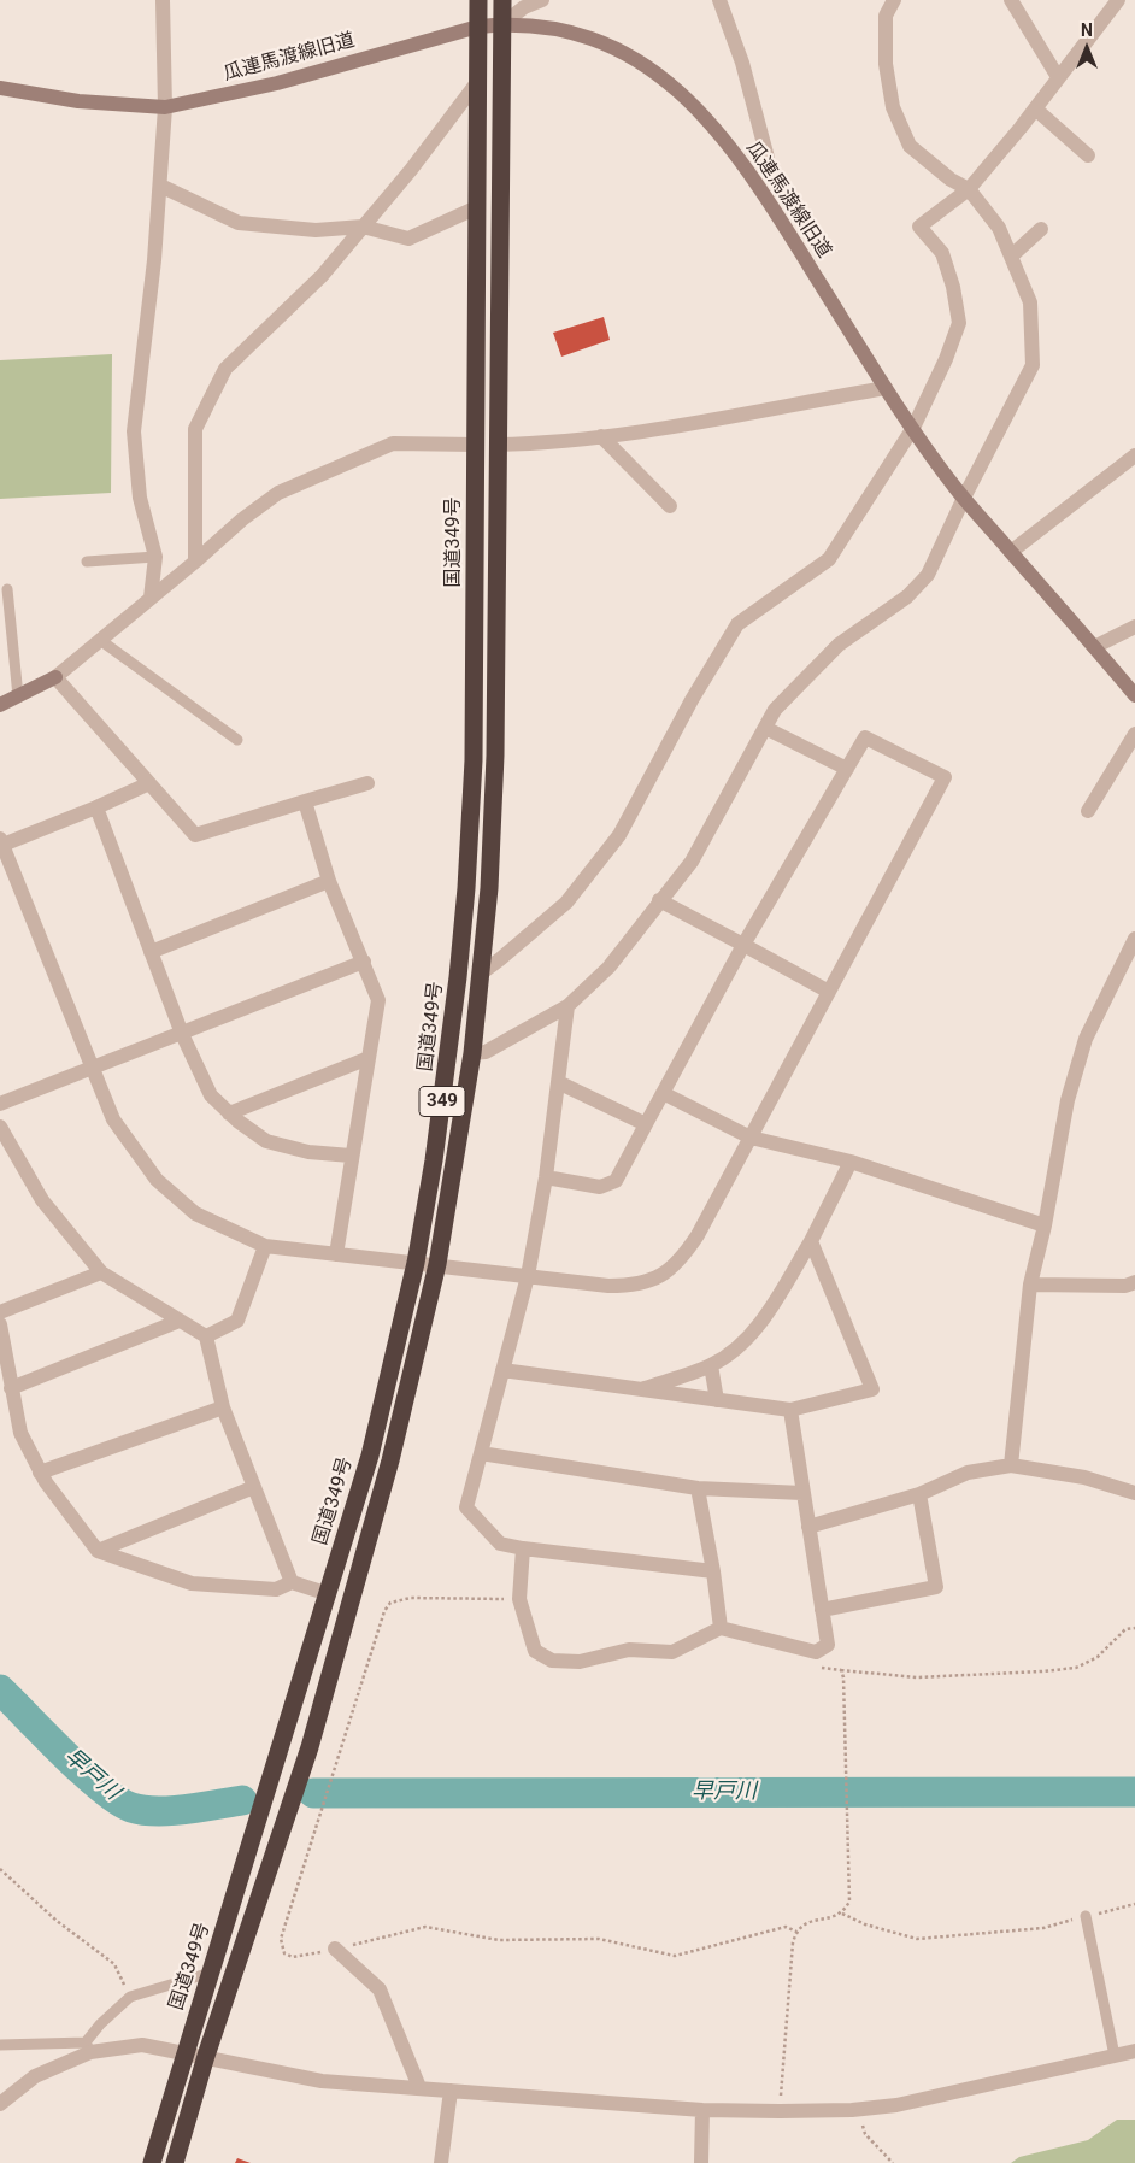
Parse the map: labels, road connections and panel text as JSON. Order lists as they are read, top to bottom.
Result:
{
  "streets": {
    "highway": ["国道349号", "349"],
    "street": ["瓜連馬渡線旧道"]
  },
  "crossings": [
    ["瓜連馬渡線旧道", "国道349号"],
    ["瓜連馬渡線旧道", "349"]
  ],
  "water": ["早戸川"],
  "north": "top"
}
